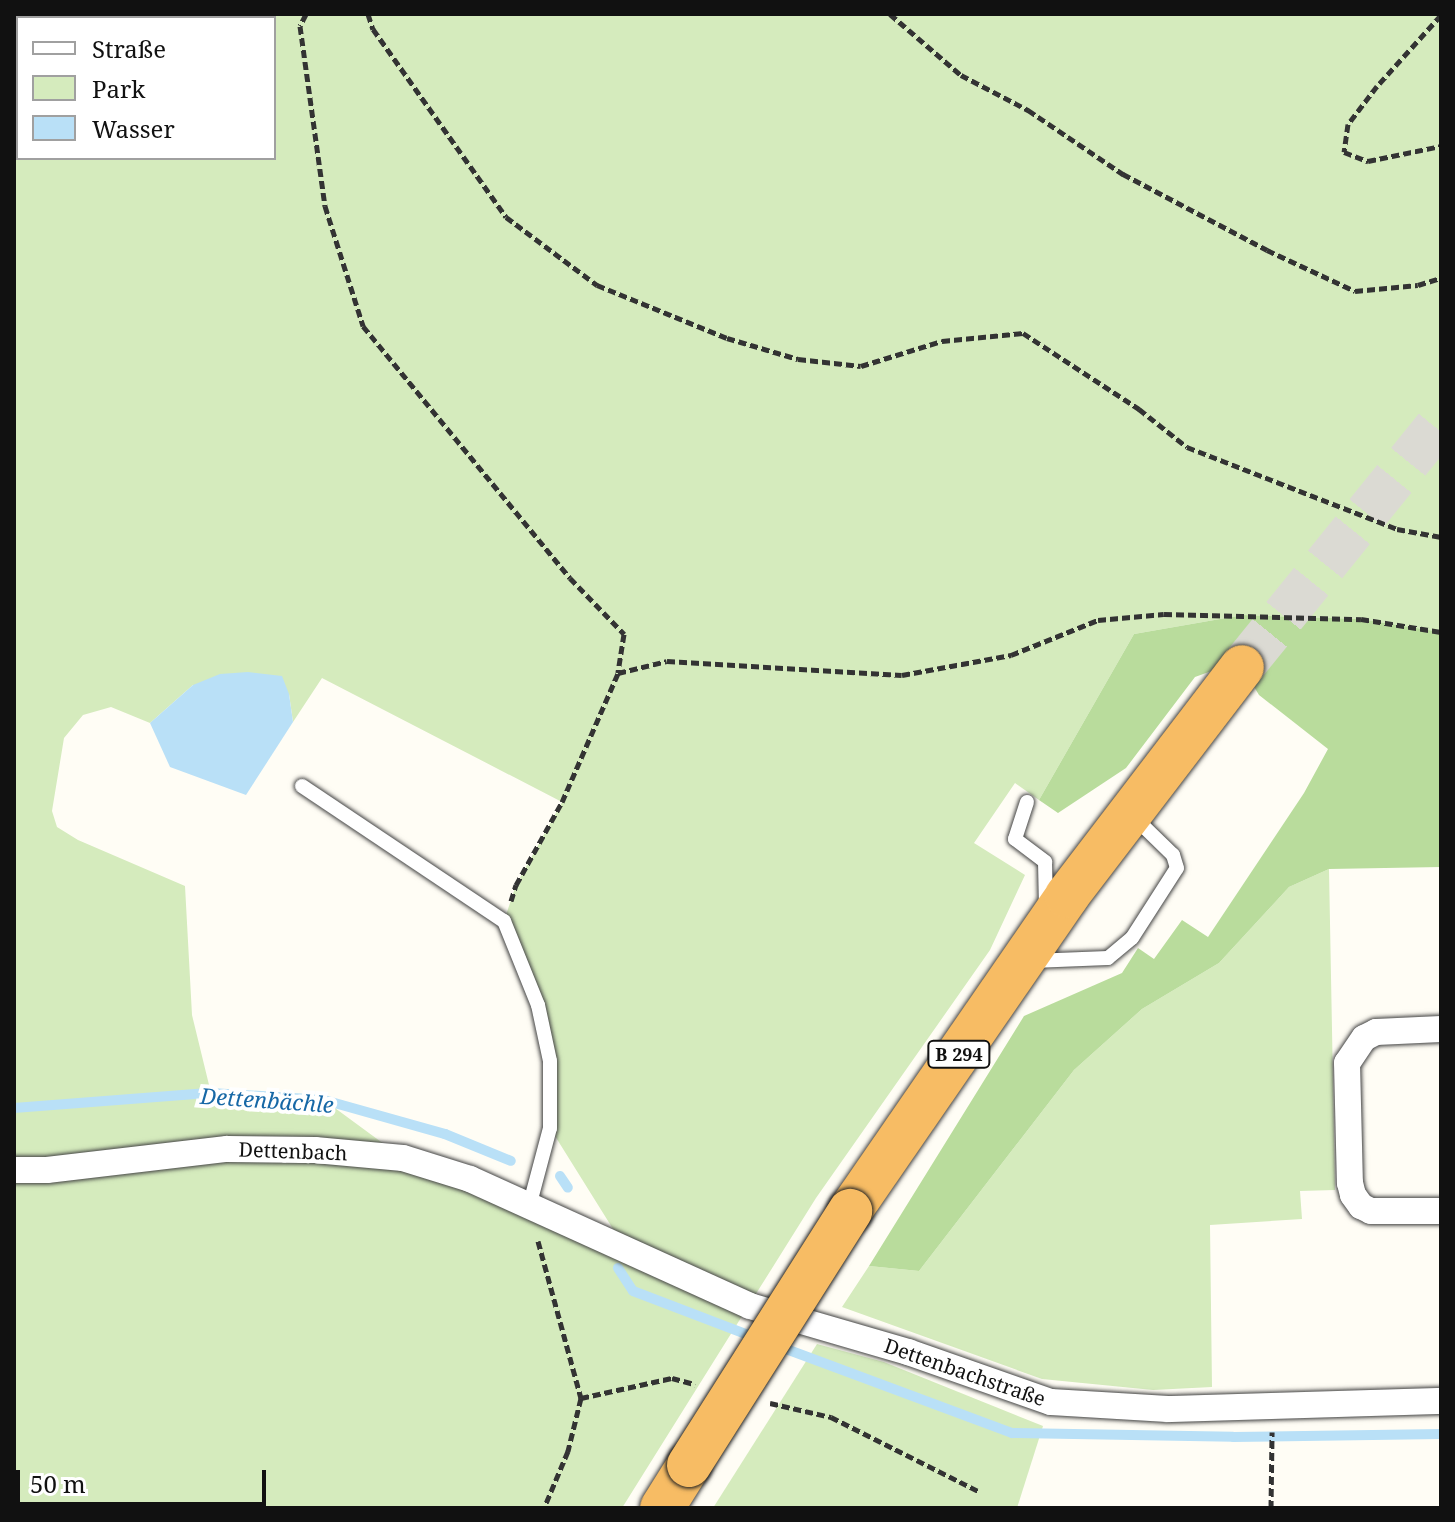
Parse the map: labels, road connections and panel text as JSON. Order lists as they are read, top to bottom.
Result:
{
  "streets": {
    "highway": ["B 294"],
    "street": ["Dettenbach", "Dettenbachstraße"]
  },
  "crossings": [
    ["Dettenbach", "Dettenbachstraße"]
  ],
  "water": ["Dettenbächle"],
  "legend": ["Straße", "Park", "Wasser"],
  "scale_bar": "50 m"
}
